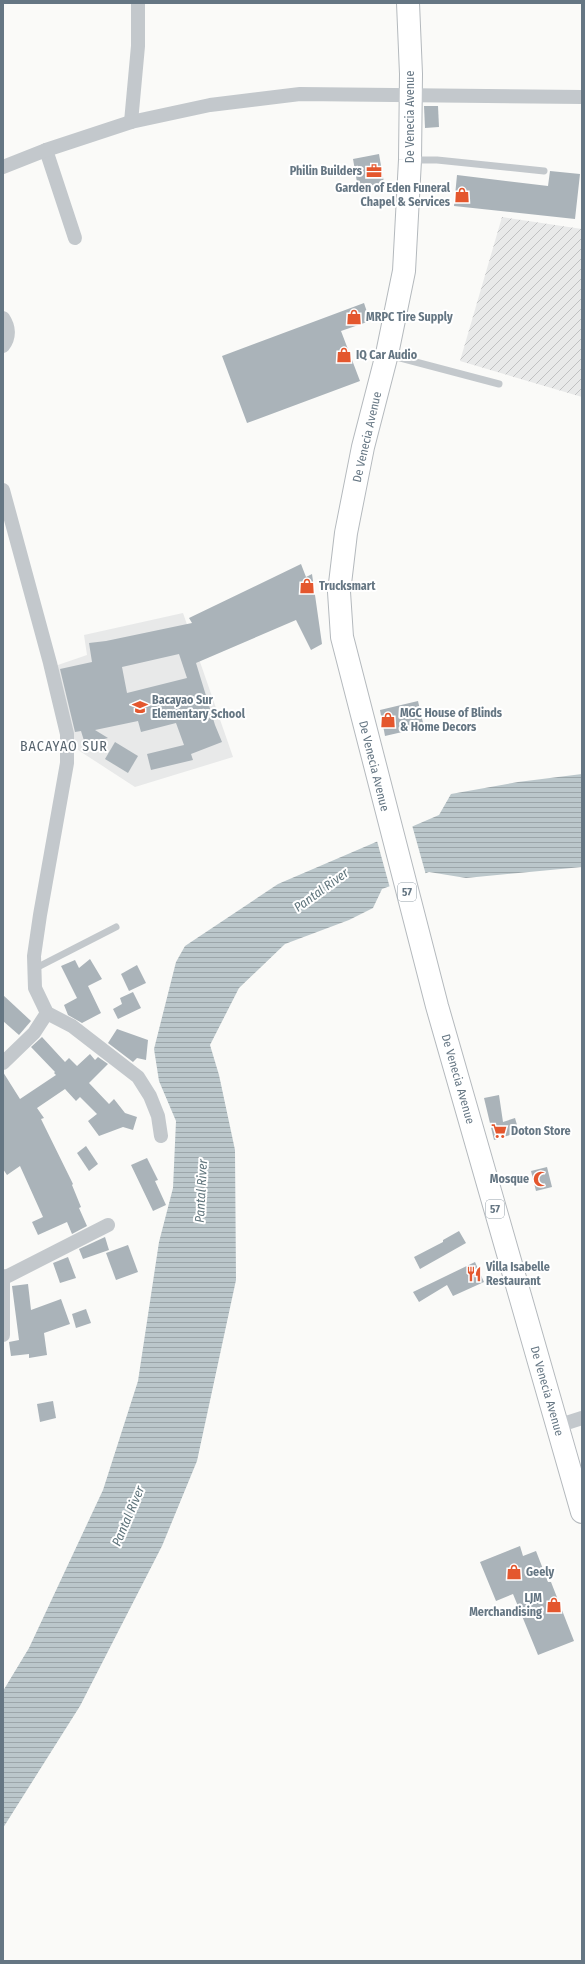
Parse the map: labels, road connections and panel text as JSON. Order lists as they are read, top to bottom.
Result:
{
  "streets": {
    "highway": ["De Venecia Avenue", "57"]
  },
  "districts": ["BACAYAO SUR"],
  "water": ["Pantal River"],
  "places": {
    "office": ["Philin Builders"],
    "shop": [
      "Garden of Eden Funeral Chapel & Services",
      "MRPC Tire Supply",
      "IQ Car Audio",
      "Trucksmart",
      "MGC House of Blinds & Home Decors",
      "Geely",
      "LJM Merchandising"
    ],
    "school or university": ["Bacayao Sur Elementary School"],
    "supermarket": ["Doton Store"],
    "mosque": ["Mosque"],
    "restaurant": ["Villa Isabelle Restaurant"]
  }
}
